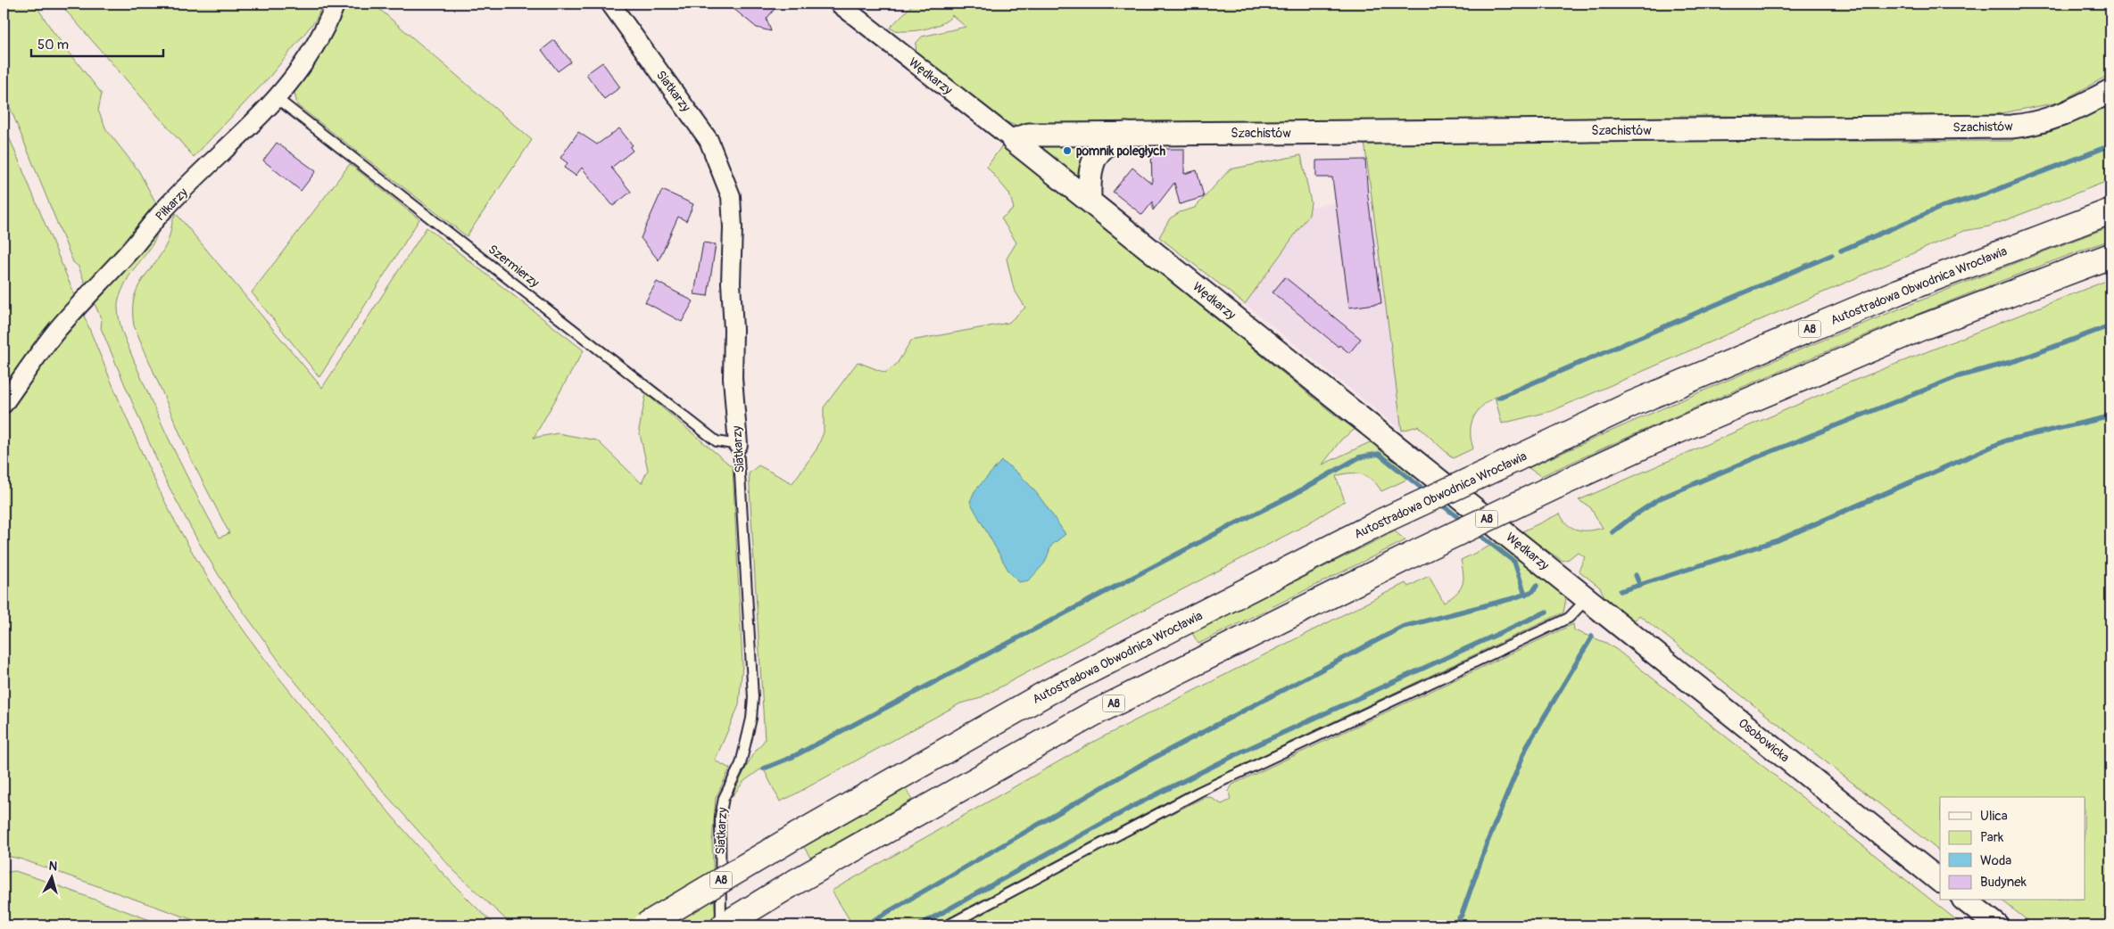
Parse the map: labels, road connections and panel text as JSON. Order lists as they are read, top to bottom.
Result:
{
  "streets": {
    "highway": ["Autostradowa Obwodnica Wrocławia", "A8"],
    "street": [
      "Wędkarzy",
      "Siatkarzy",
      "Szachistów",
      "Piłkarzy",
      "Osobowicka"
    ],
    "lane": ["Szermierzy"]
  },
  "crossings": [
    ["Wędkarzy", "Szachistów"],
    ["Wędkarzy", "Osobowicka"],
    ["Siatkarzy", "Szermierzy"],
    ["Siatkarzy", "A8"],
    ["Piłkarzy", "Szermierzy"]
  ],
  "places": ["pomnik poległych"],
  "legend": [
    "Ulica",
    "Park",
    "Woda",
    "Budynek"
  ],
  "scale_bar": "50 m",
  "north": "top"
}
